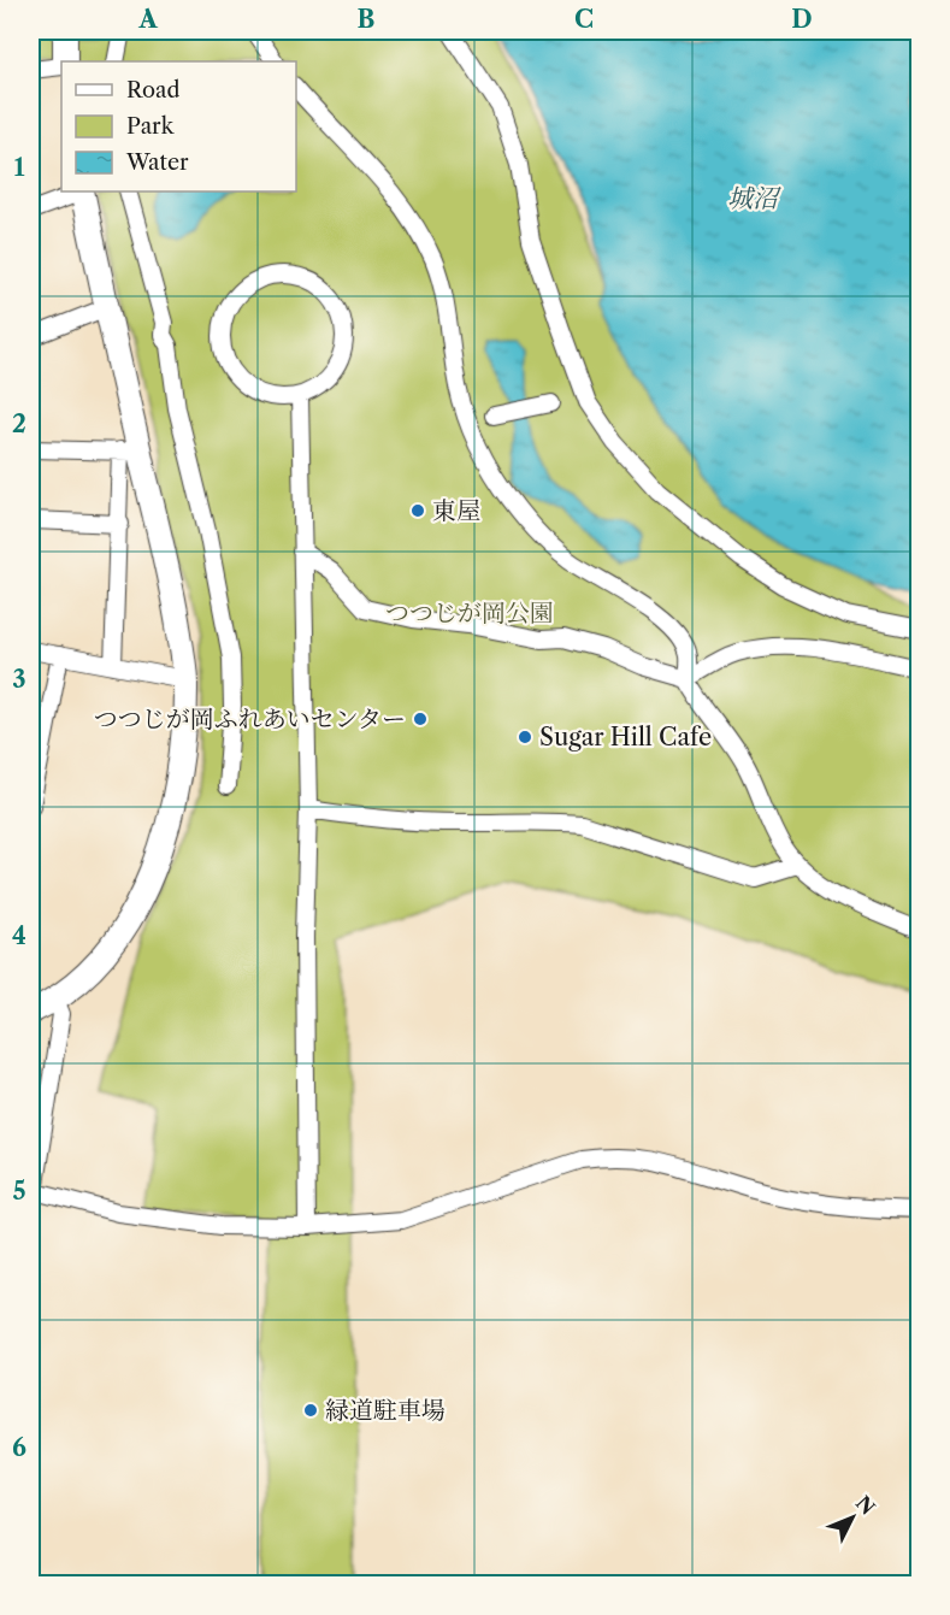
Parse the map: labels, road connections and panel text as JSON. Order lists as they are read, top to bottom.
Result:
{
  "water": ["城沼"],
  "parks": ["つつじが岡公園"],
  "places": [
    "東屋",
    "つつじが岡ふれあいセンター",
    "Sugar Hill Cafe",
    "緑道駐車場"
  ],
  "legend": ["Road", "Park", "Water"],
  "north": "top right",
  "grid": {
    "columns": [
      "A",
      "B",
      "C",
      "D"
    ],
    "rows": [
      "1",
      "2",
      "3",
      "4",
      "5",
      "6"
    ]
  }
}
